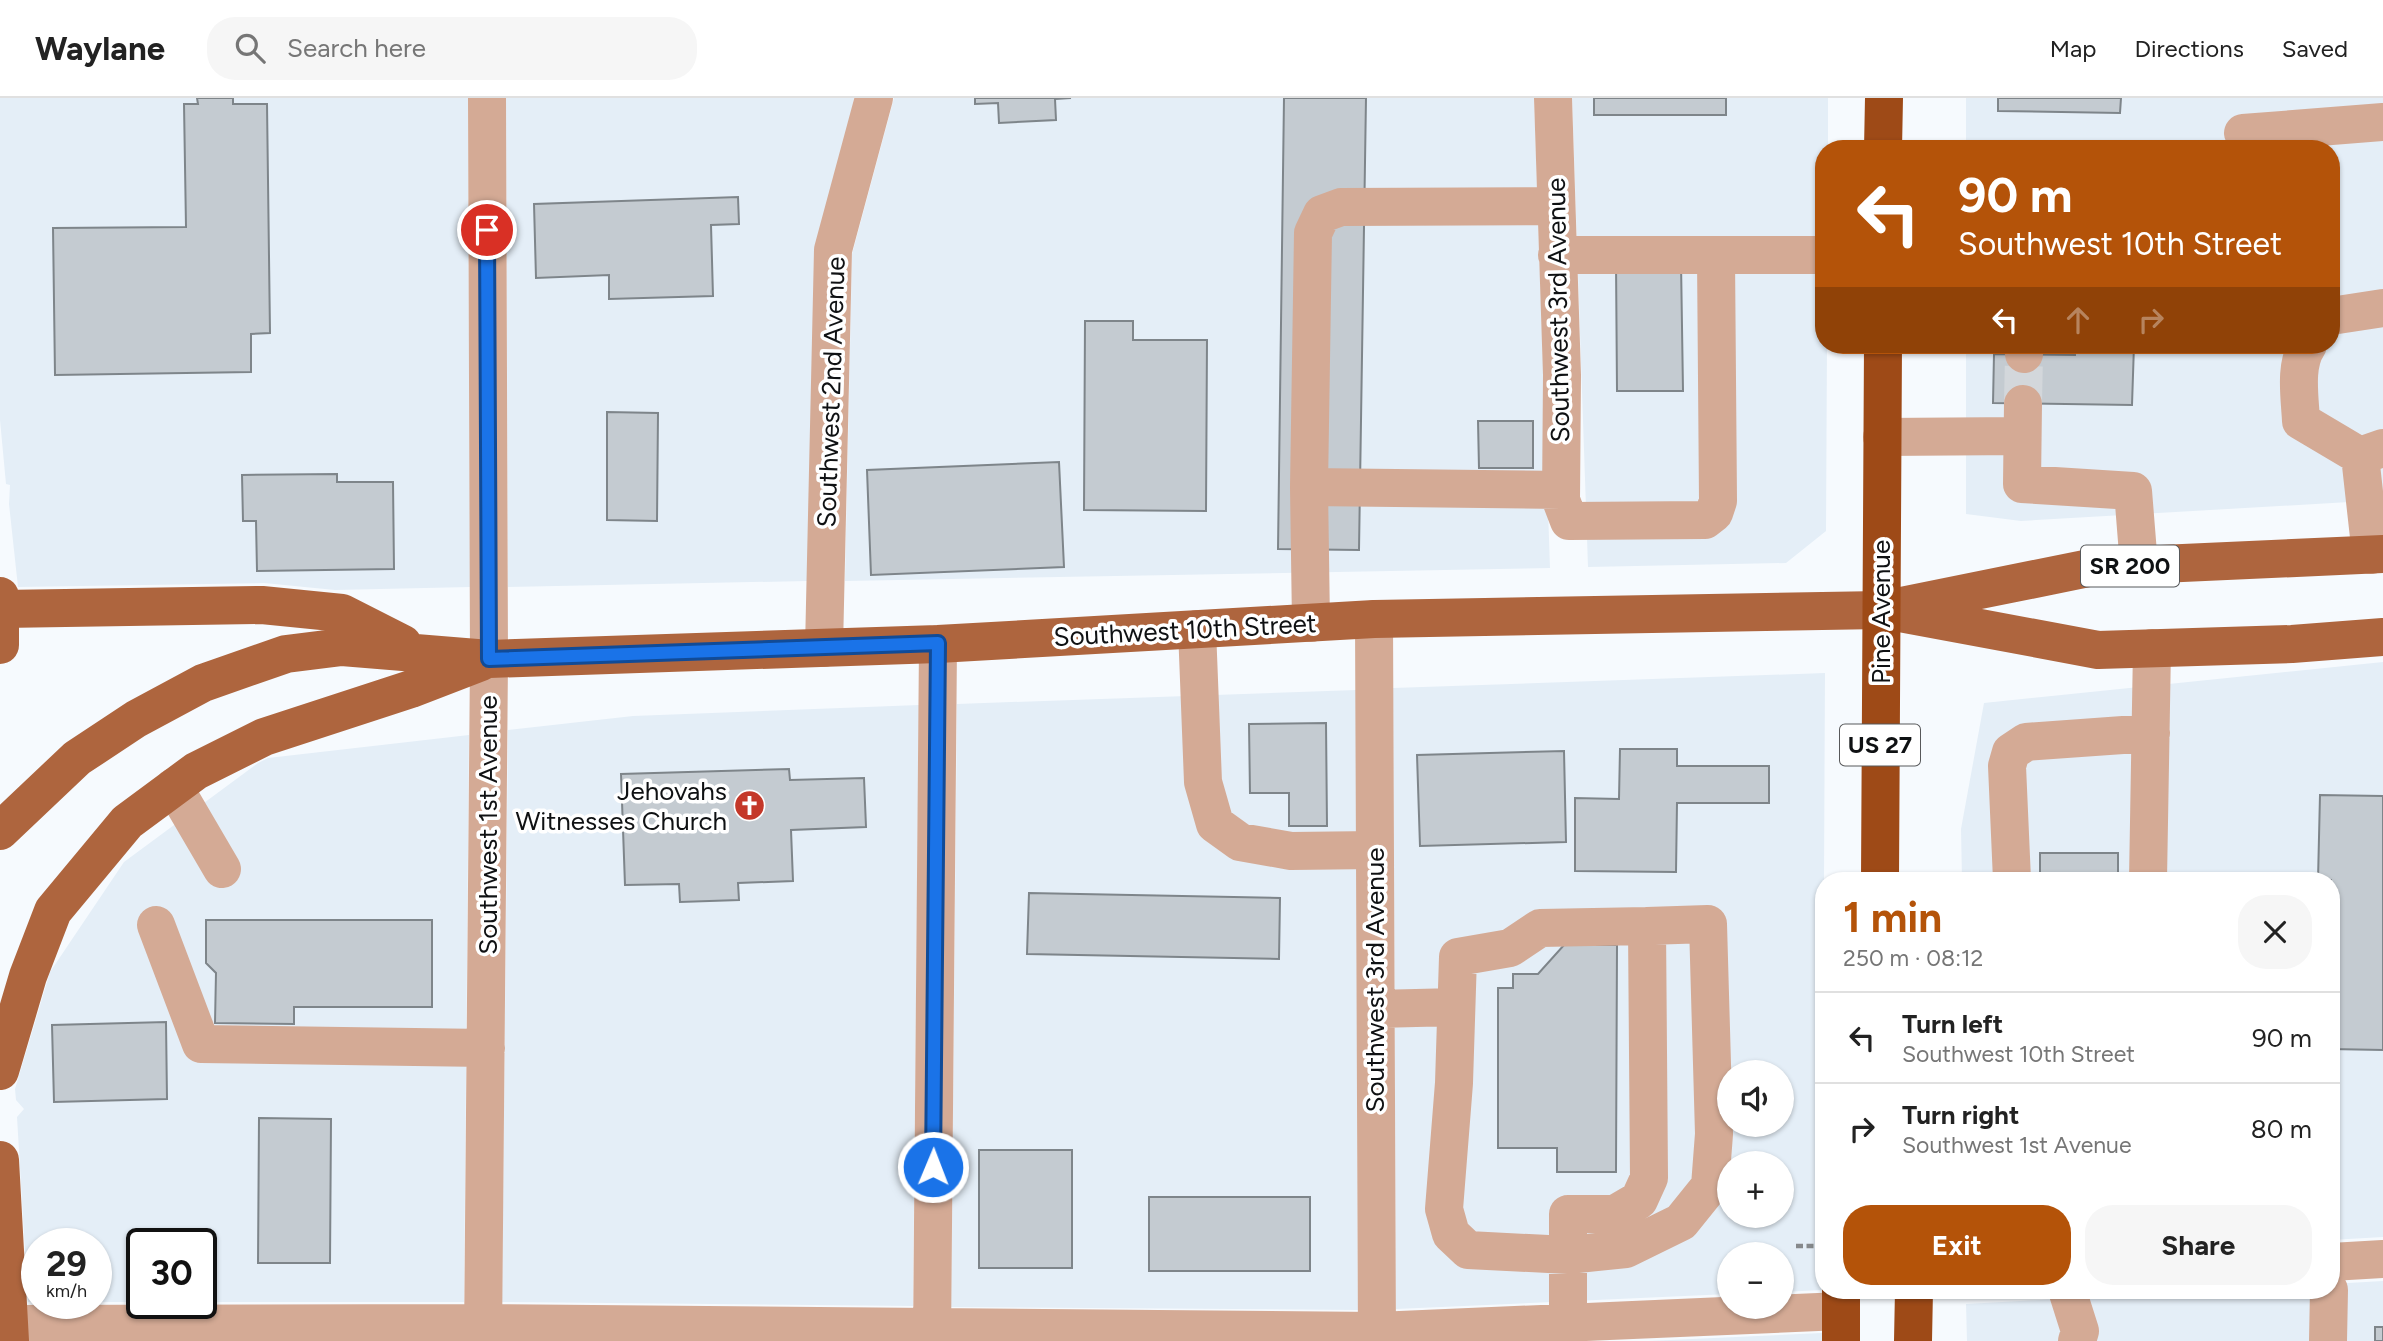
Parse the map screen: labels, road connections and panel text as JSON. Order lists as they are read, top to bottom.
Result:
{
  "streets": {
    "highway": ["Pine Avenue", "US 27"],
    "main road": ["SR 200", "Southwest 10th Street"],
    "street": ["Southwest 3rd Avenue", "Southwest 2nd Avenue", "Southwest 1st Avenue"]
  },
  "crossings": [
    ["Southwest 3rd Avenue", "Southwest 10th Street"],
    ["Southwest 2nd Avenue", "Southwest 10th Street"],
    ["Pine Avenue", "Southwest 10th Street"],
    ["Southwest 10th Street", "Southwest 1st Avenue"]
  ],
  "places": {
    "church": ["Jehovahs Witnesses Church"]
  },
  "page": {
    "header": "Waylane",
    "search": "Search here",
    "nav": ["Map", "Directions", "Saved"],
    "turn": ["90 m", "Southwest 10th Street"],
    "heading": ["1 min", "250 m · 08:12"],
    "list": [
      {
        "name": "Turn left",
        "note": "Southwest 10th Street",
        "value": "90 m"
      },
      {
        "name": "Turn right",
        "note": "Southwest 1st Avenue",
        "value": "80 m"
      }
    ],
    "map_buttons": ["+", "−"],
    "buttons": ["Exit", "Share"],
    "speed": "29 km/h",
    "limit": "30"
  }
}
